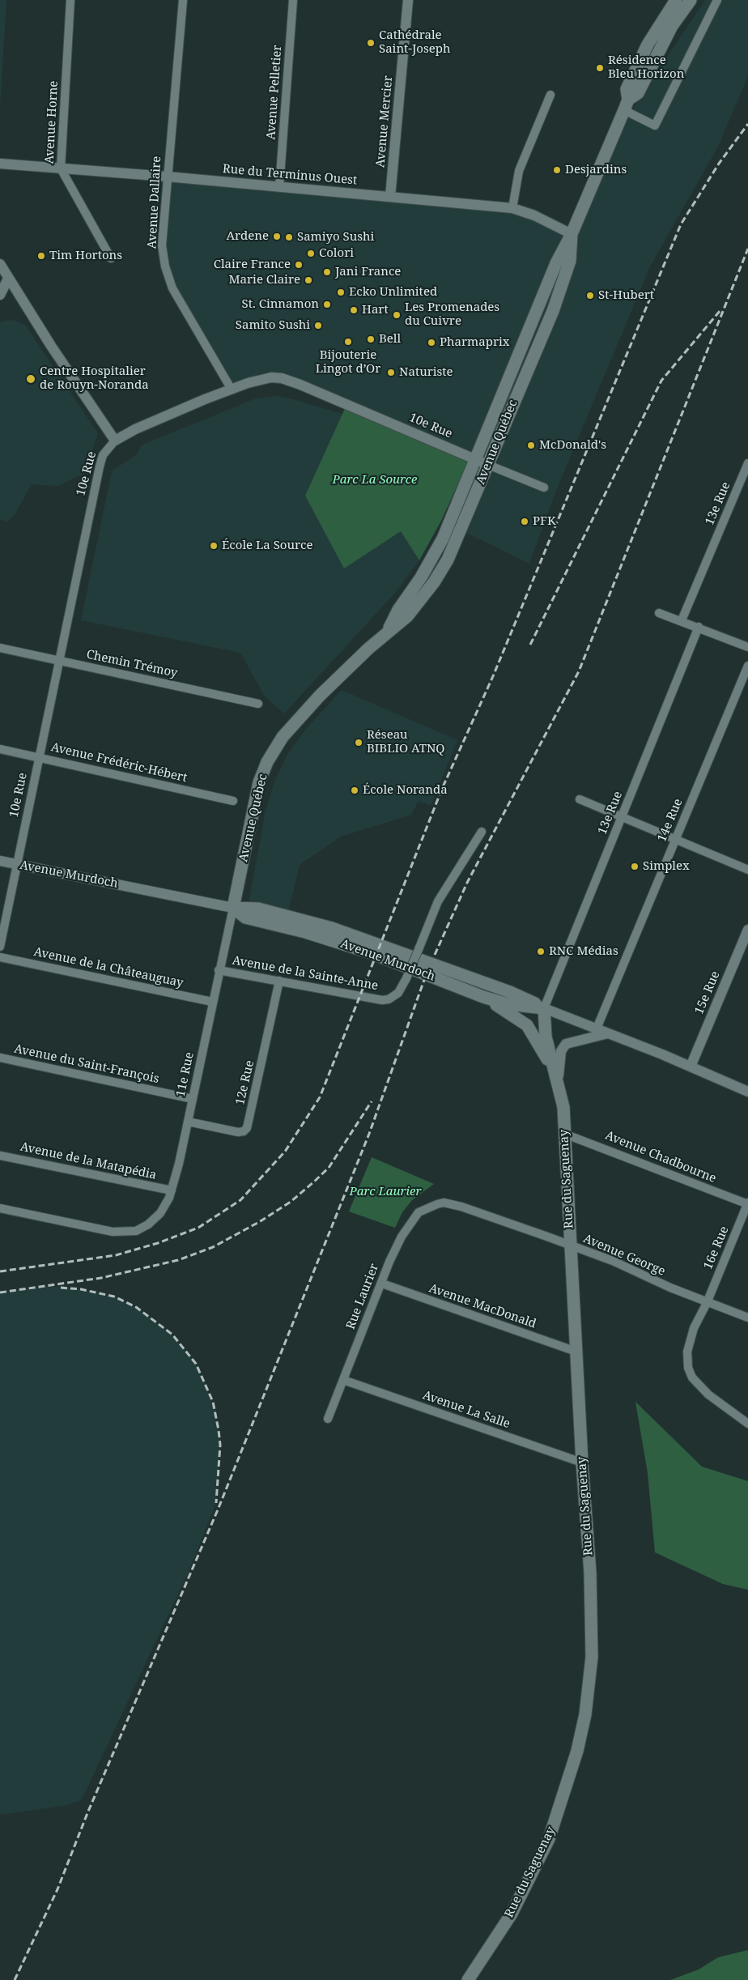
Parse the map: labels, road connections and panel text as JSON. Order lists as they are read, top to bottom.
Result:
{
  "streets": {
    "main road": ["Avenue Québec", "Avenue Murdoch", "Rue du Saguenay"],
    "street": [
      "Avenue Pelletier",
      "Avenue Mercier",
      "Avenue Horne",
      "Rue du Terminus Ouest",
      "Avenue Dallaire",
      "10e Rue",
      "13e Rue",
      "Chemin Trémoy",
      "Avenue Frédéric-Hébert",
      "14e Rue",
      "Avenue de la Châteauguay",
      "Avenue de la Sainte-Anne",
      "15e Rue",
      "Avenue du Saint-François",
      "11e Rue",
      "12e Rue",
      "Avenue Chadbourne",
      "Avenue de la Matapédia",
      "16e Rue",
      "Avenue George",
      "Rue Laurier",
      "Avenue MacDonald",
      "Avenue La Salle"
    ]
  },
  "crossings": [
    ["Avenue Pelletier", "Rue du Terminus Ouest"],
    ["Avenue Mercier", "Rue du Terminus Ouest"],
    ["Avenue Horne", "Rue du Terminus Ouest"],
    ["Rue du Terminus Ouest", "Avenue Dallaire"],
    ["Rue du Terminus Ouest", "Avenue Québec"],
    ["Avenue Dallaire", "10e Rue"],
    ["10e Rue", "Avenue Québec"],
    ["10e Rue", "Chemin Trémoy"],
    ["10e Rue", "Avenue Frédéric-Hébert"],
    ["10e Rue", "Avenue Murdoch"],
    ["Avenue Québec", "Avenue Murdoch"],
    ["Avenue Québec", "11e Rue"],
    ["13e Rue", "Avenue Murdoch"],
    ["13e Rue", "Rue du Saguenay"],
    ["14e Rue", "Avenue Murdoch"],
    ["Avenue Murdoch", "15e Rue"],
    ["Avenue Murdoch", "11e Rue"],
    ["Avenue Murdoch", "Rue du Saguenay"],
    ["Avenue de la Châteauguay", "11e Rue"],
    ["Avenue de la Sainte-Anne", "11e Rue"],
    ["Avenue de la Sainte-Anne", "12e Rue"],
    ["Avenue du Saint-François", "11e Rue"],
    ["11e Rue", "12e Rue"],
    ["11e Rue", "Avenue de la Matapédia"],
    ["Avenue Chadbourne", "Rue du Saguenay"],
    ["Avenue Chadbourne", "16e Rue"],
    ["Rue du Saguenay", "Avenue George"],
    ["Rue du Saguenay", "Avenue MacDonald"],
    ["Rue du Saguenay", "Avenue La Salle"],
    ["16e Rue", "Avenue George"],
    ["Avenue George", "Rue Laurier"],
    ["Rue Laurier", "Avenue MacDonald"],
    ["Rue Laurier", "Avenue La Salle"]
  ],
  "parks": ["Parc La Source", "Parc Laurier"],
  "places": [
    "Cathédrale Saint-Joseph",
    "Résidence Bleu Horizon",
    "Desjardins",
    "Ardene",
    "Samiyo Sushi",
    "Colori",
    "Tim Hortons",
    "Claire France",
    "Jani France",
    "Marie Claire",
    "Ecko Unlimited",
    "St-Hubert",
    "St. Cinnamon",
    "Hart",
    "Les Promenades du Cuivre",
    "Samito Sushi",
    "Bell",
    "Bijouterie Lingot d’Or",
    "Pharmaprix",
    "Naturiste",
    "Centre Hospitalier de Rouyn-Noranda",
    "McDonald's",
    "PFK",
    "École La Source",
    "Réseau BIBLIO ATNQ",
    "École Noranda",
    "Simplex",
    "RNC Médias"
  ]
}
